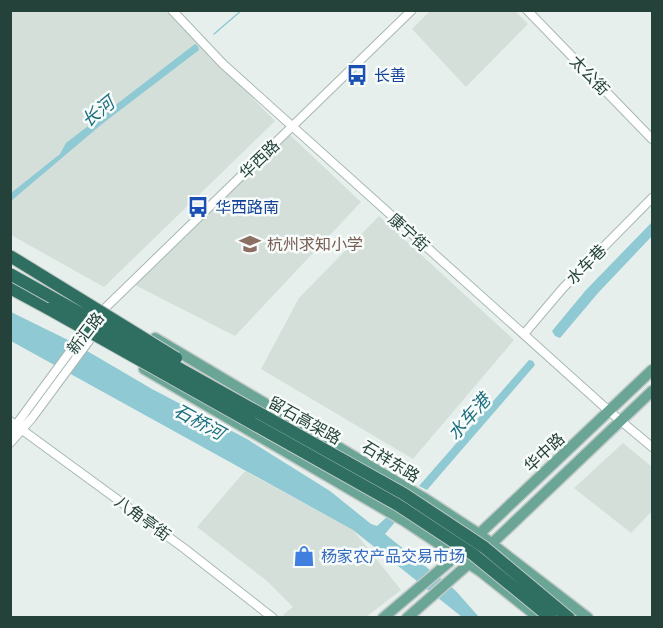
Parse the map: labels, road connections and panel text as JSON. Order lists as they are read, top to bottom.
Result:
{
  "streets": {
    "highway": ["留石高架路"],
    "main road": ["华中路", "石祥东路"],
    "street": [
      "太公街",
      "华西路",
      "康宁街",
      "水车巷",
      "新汇路",
      "八角亭街"
    ]
  },
  "crossings": [
    ["华西路", "康宁街"],
    ["华西路", "新汇路"],
    ["华西路", "石祥东路"],
    ["康宁街", "水车巷"],
    ["康宁街", "华中路"],
    ["新汇路", "石祥东路"],
    ["新汇路", "八角亭街"],
    ["华中路", "石祥东路"]
  ],
  "water": ["长河", "水车港", "石桥河"],
  "places": {
    "bus stop": ["长善", "华西路南"],
    "school or university": ["杭州求知小学"],
    "shop": ["杨家农产品交易市场"]
  }
}
